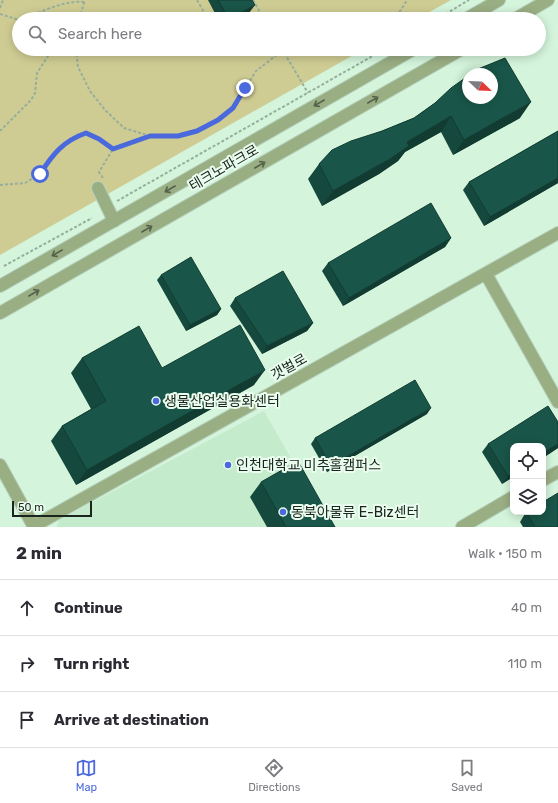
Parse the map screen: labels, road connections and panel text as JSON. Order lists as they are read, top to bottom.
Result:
{
  "streets": {
    "street": ["테크노파크로", "갯벌로"]
  },
  "places": ["생물산업실용화센터", "인천대학교 미추홀캠퍼스", "동북아물류 E-Biz센터"],
  "scale_bar": "50 m",
  "north": "bottom right",
  "page": {
    "search": "Search here",
    "scale": "50 m",
    "heading": ["2 min", "Walk · 150 m"],
    "list": [
      ["Continue", "40 m"],
      ["Turn right", "110 m"],
      "Arrive at destination"
    ],
    "nav": ["Map", "Directions", "Saved"]
  }
}
